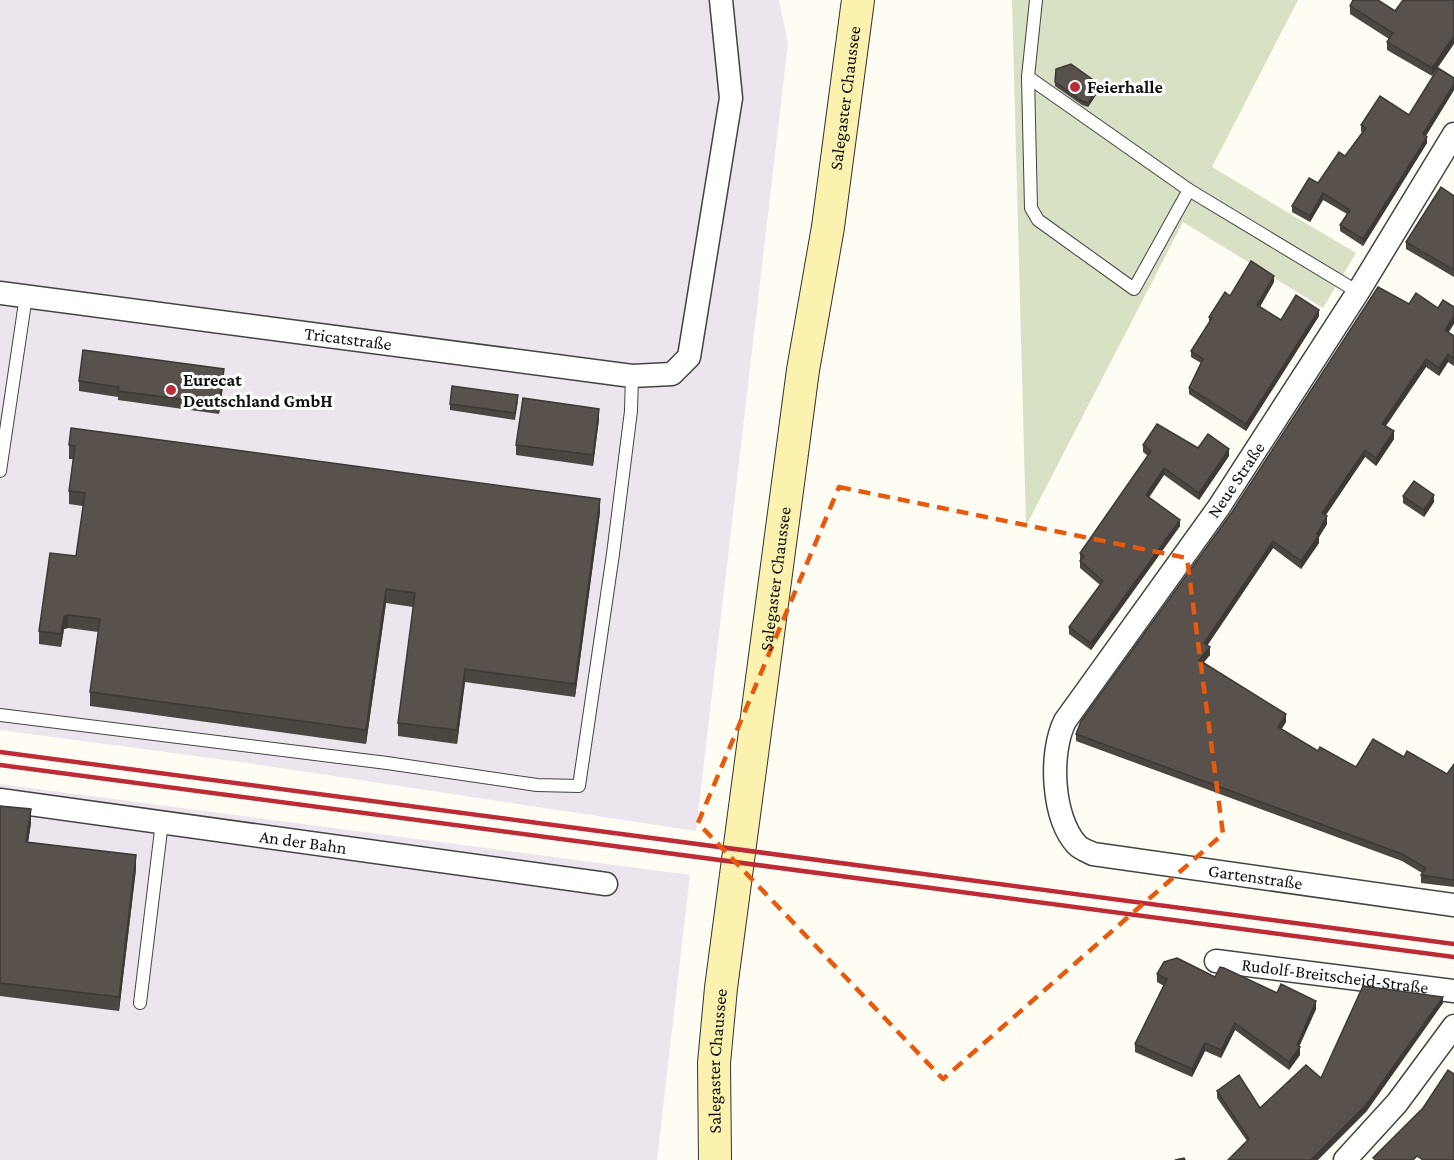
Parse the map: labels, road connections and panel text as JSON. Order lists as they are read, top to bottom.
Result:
{
  "streets": {
    "main road": ["Salegaster Chaussee"],
    "street": [
      "Tricatstraße",
      "Neue Straße",
      "An der Bahn",
      "Gartenstraße",
      "Rudolf-Breitscheid-Straße"
    ]
  },
  "crossings": [
    ["Neue Straße", "Gartenstraße"]
  ],
  "places": ["Feierhalle", "Eurecat Deutschland GmbH"]
}
